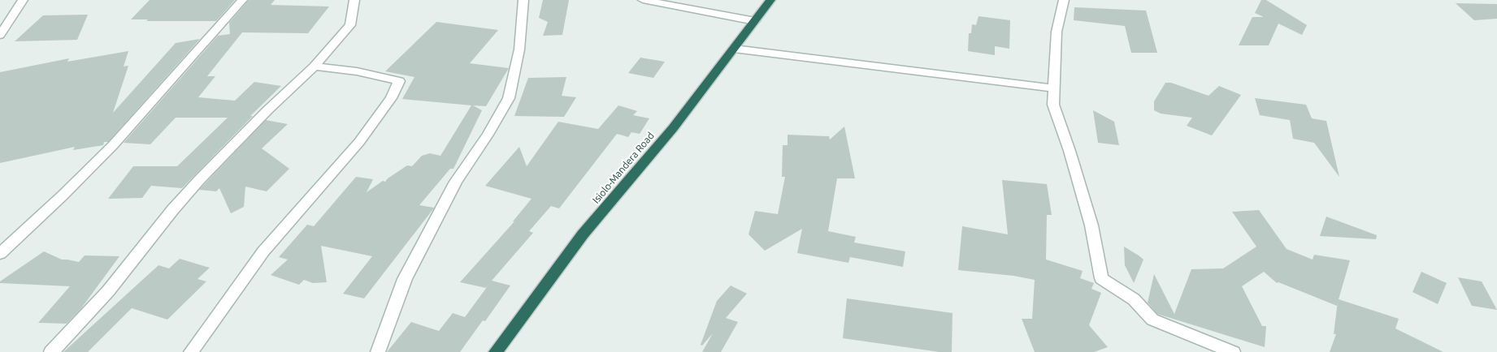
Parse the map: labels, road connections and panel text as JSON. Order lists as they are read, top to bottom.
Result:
{
  "streets": {
    "highway": ["Isiolo-Mandera Road"]
  }
}
